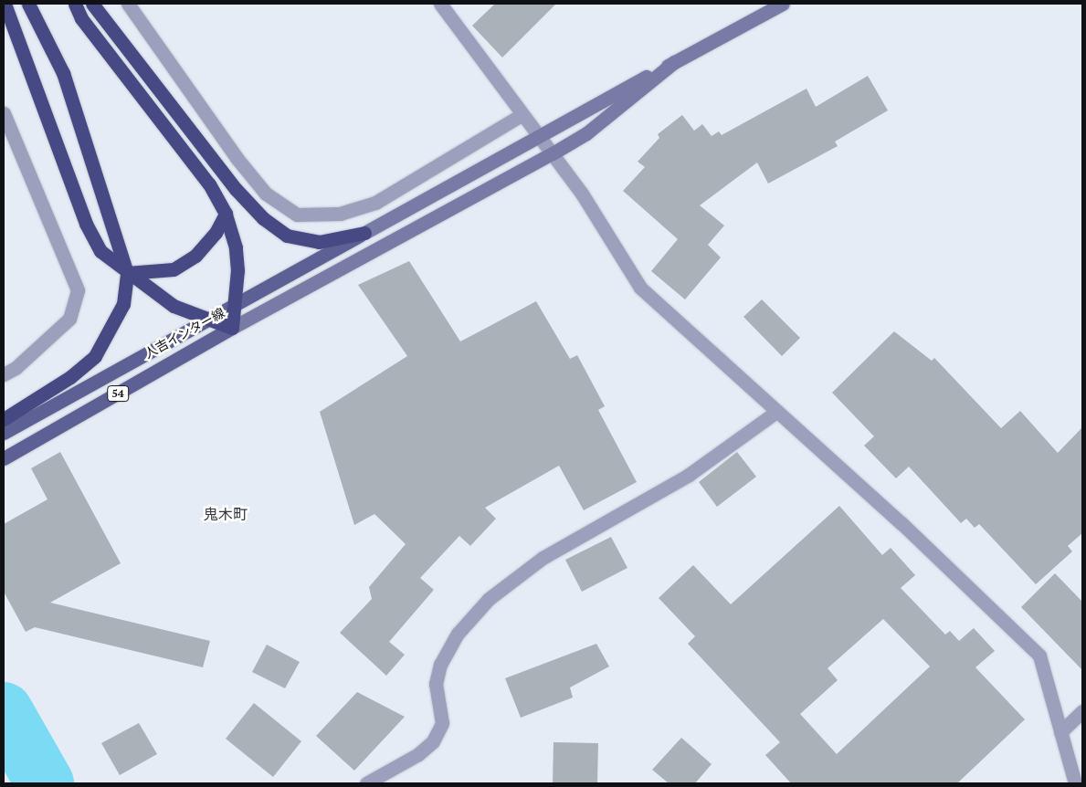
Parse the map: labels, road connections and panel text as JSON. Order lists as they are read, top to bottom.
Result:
{
  "streets": {
    "main road": ["人吉インター線", "54"]
  },
  "districts": ["鬼木町"]
}
